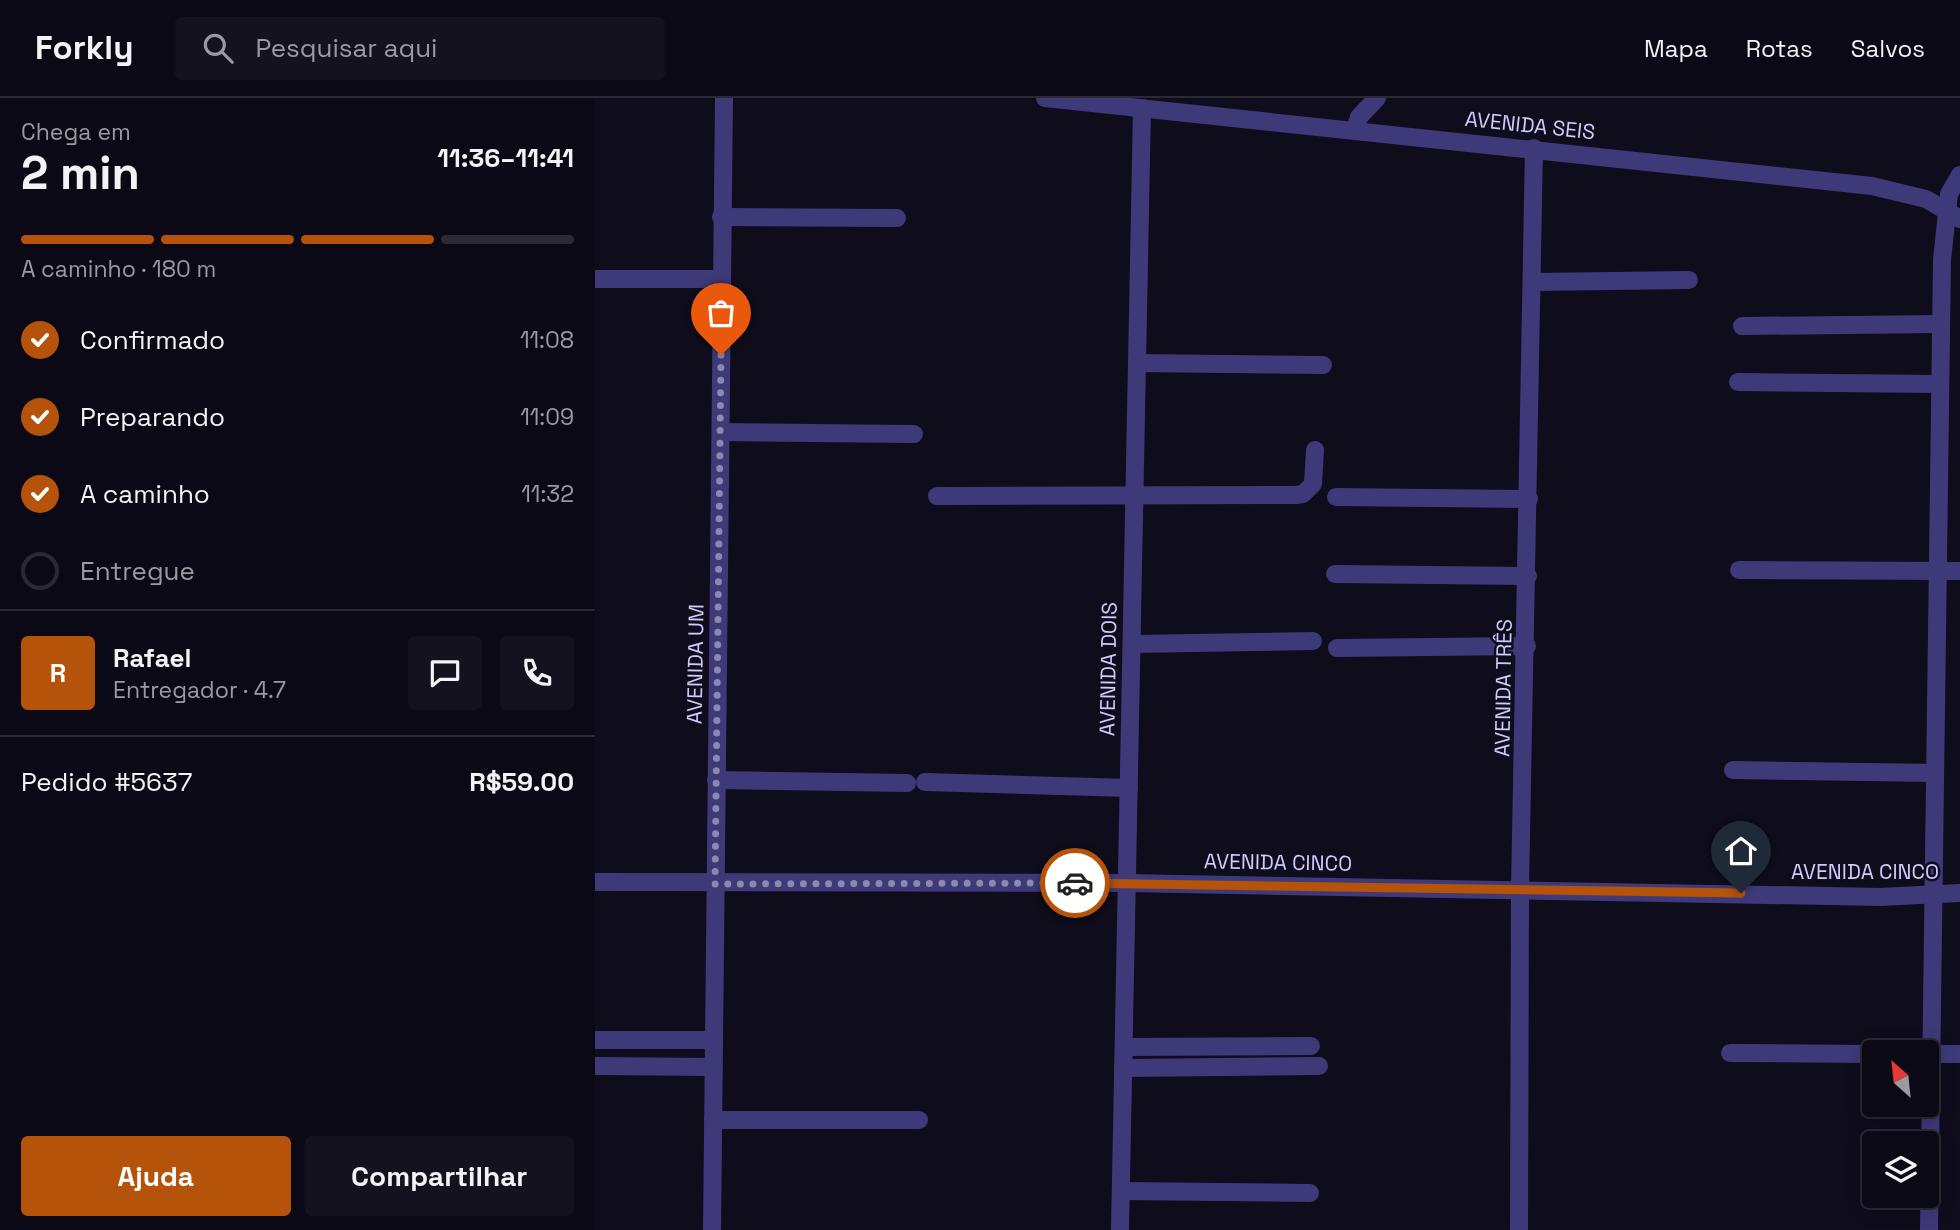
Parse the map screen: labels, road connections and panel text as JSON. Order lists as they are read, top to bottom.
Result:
{
  "streets": {
    "street": [
      "AVENIDA SEIS",
      "AVENIDA UM",
      "AVENIDA DOIS",
      "AVENIDA TRÊS",
      "AVENIDA CINCO"
    ]
  },
  "crossings": [
    ["AVENIDA SEIS", "AVENIDA DOIS"],
    ["AVENIDA SEIS", "AVENIDA TRÊS"],
    ["AVENIDA UM", "AVENIDA CINCO"],
    ["AVENIDA DOIS", "AVENIDA CINCO"],
    ["AVENIDA TRÊS", "AVENIDA CINCO"]
  ],
  "north": "top left",
  "page": {
    "header": "Forkly",
    "search": "Pesquisar aqui",
    "nav": ["Mapa", "Rotas", "Salvos"],
    "heading": ["2 min", "Chega em", "11:36–11:41"],
    "panel": [
      "Rafael",
      "Entregador · 4.7",
      "Pedido #5637",
      "R$59.00"
    ],
    "bar": "A caminho · 180 m",
    "list": [
      ["Confirmado", "11:08"],
      ["Preparando", "11:09"],
      ["A caminho", "11:32"],
      "Entregue"
    ],
    "round": "R",
    "buttons": ["Ajuda", "Compartilhar"]
  }
}
